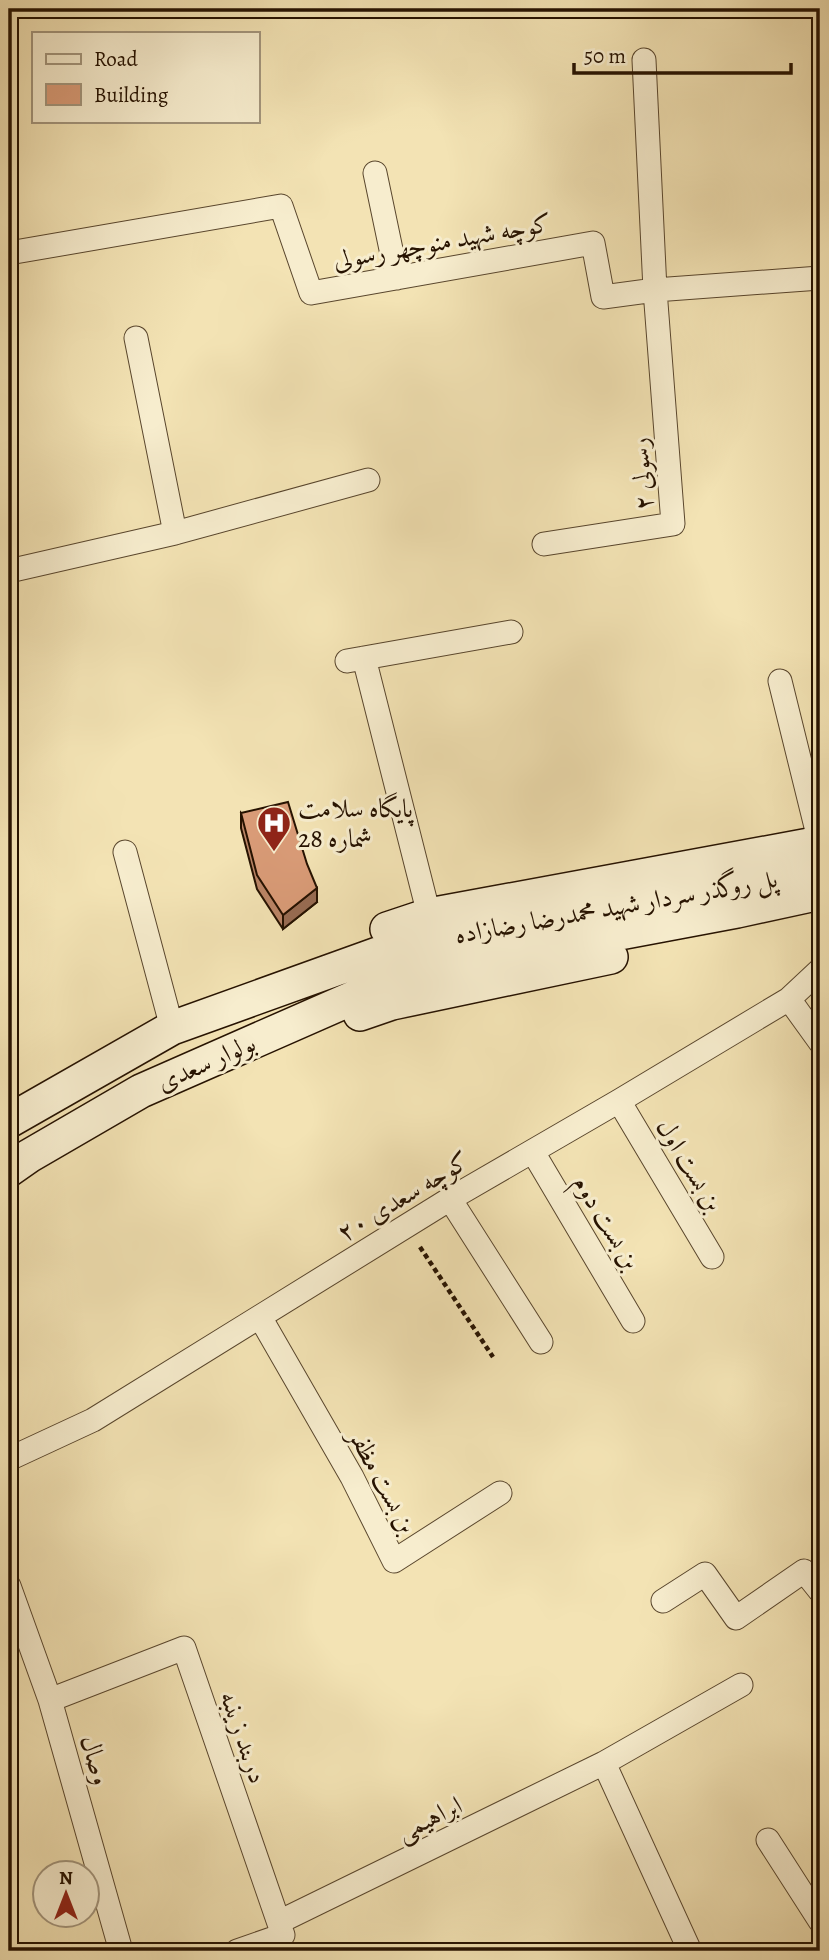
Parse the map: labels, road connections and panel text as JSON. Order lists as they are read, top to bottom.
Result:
{
  "streets": {
    "main road": ["پل روگذر سردار شهید محمدرضا رضازاده", "بولوار سعدی"],
    "street": [
      "کوچه شهید منوچهر رسولی",
      "رسولی ۲",
      "بن بست اول",
      "کوچه سعدی ۲۰",
      "بن بست دوم",
      "بن بست مظفر",
      "دربند زینبه",
      "وصال",
      "ابراهیمی"
    ]
  },
  "crossings": [
    ["کوچه شهید منوچهر رسولی", "رسولی ۲"],
    ["پل روگذر سردار شهید محمدرضا رضازاده", "بولوار سعدی"],
    ["بن بست اول", "کوچه سعدی ۲۰"],
    ["کوچه سعدی ۲۰", "بن بست دوم"],
    ["کوچه سعدی ۲۰", "بن بست مظفر"],
    ["دربند زینبه", "وصال"],
    ["دربند زینبه", "ابراهیمی"]
  ],
  "places": {
    "hospital": ["پایگاه سلامت شماره 28"]
  },
  "legend": ["Road", "Building"],
  "scale_bar": "50 m",
  "north": "top"
}
